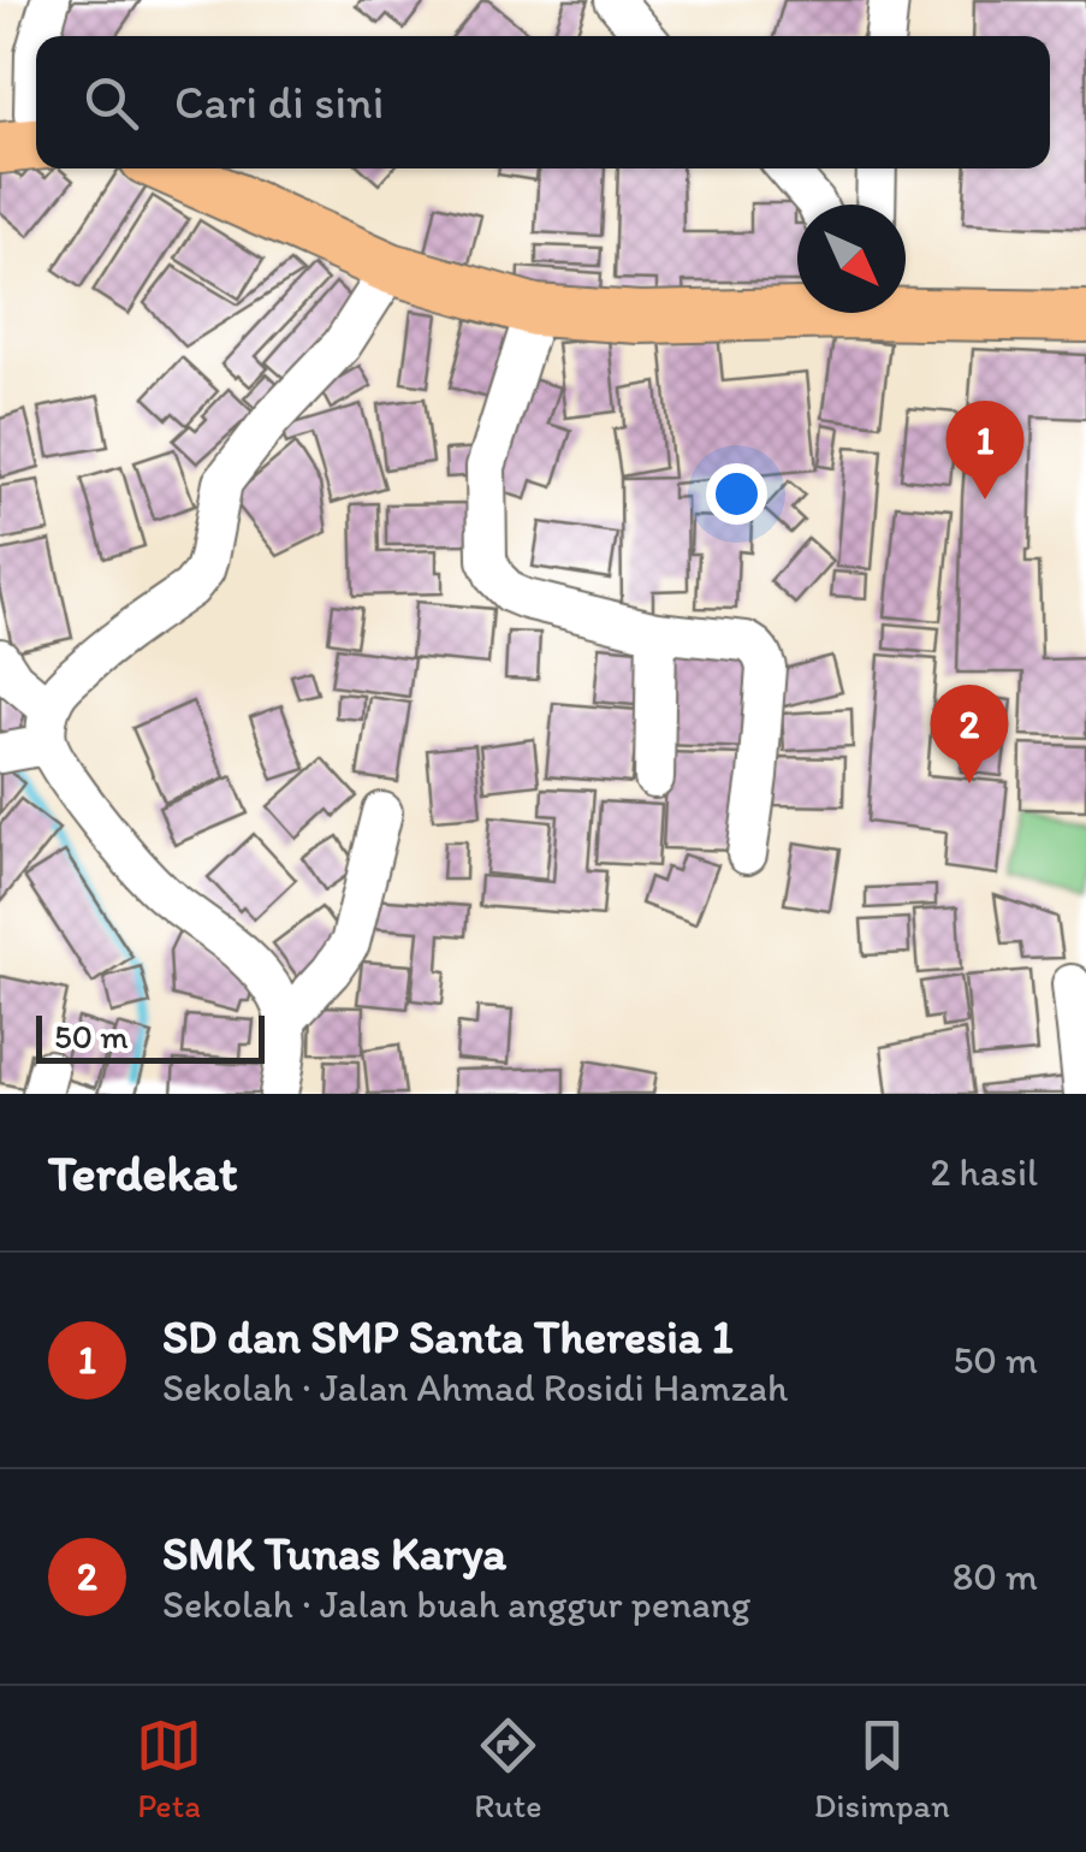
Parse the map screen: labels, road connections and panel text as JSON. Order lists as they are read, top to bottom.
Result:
{
  "scale_bar": "50 m",
  "north": "bottom right",
  "page": {
    "search": "Cari di sini",
    "pins": ["1", "2"],
    "scale": "50 m",
    "heading": ["Terdekat", "2 hasil"],
    "list": [
      {
        "mark": "1",
        "name": "SD dan SMP Santa Theresia 1",
        "note": "Sekolah · Jalan Ahmad Rosidi Hamzah",
        "value": "50 m"
      },
      {
        "mark": "2",
        "name": "SMK Tunas Karya",
        "note": "Sekolah · Jalan buah anggur penang",
        "value": "80 m"
      }
    ],
    "nav": ["Peta", "Rute", "Disimpan"]
  }
}
